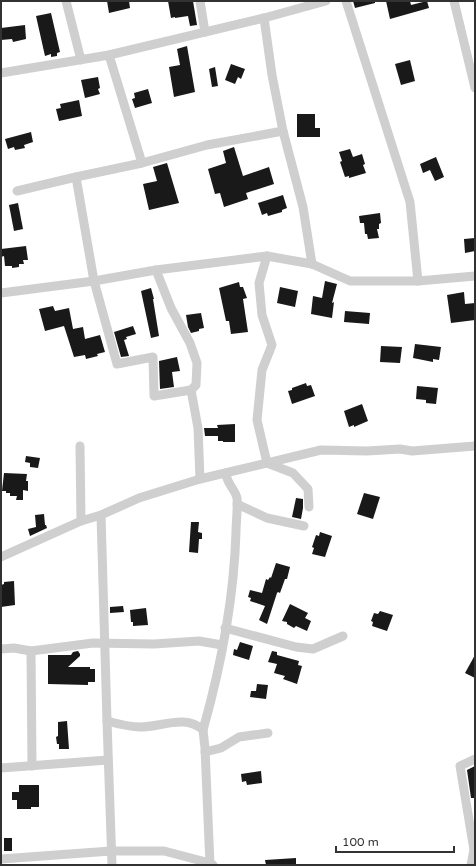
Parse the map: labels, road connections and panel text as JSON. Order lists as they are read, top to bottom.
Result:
{
  "scale_bar": "100 m"
}
